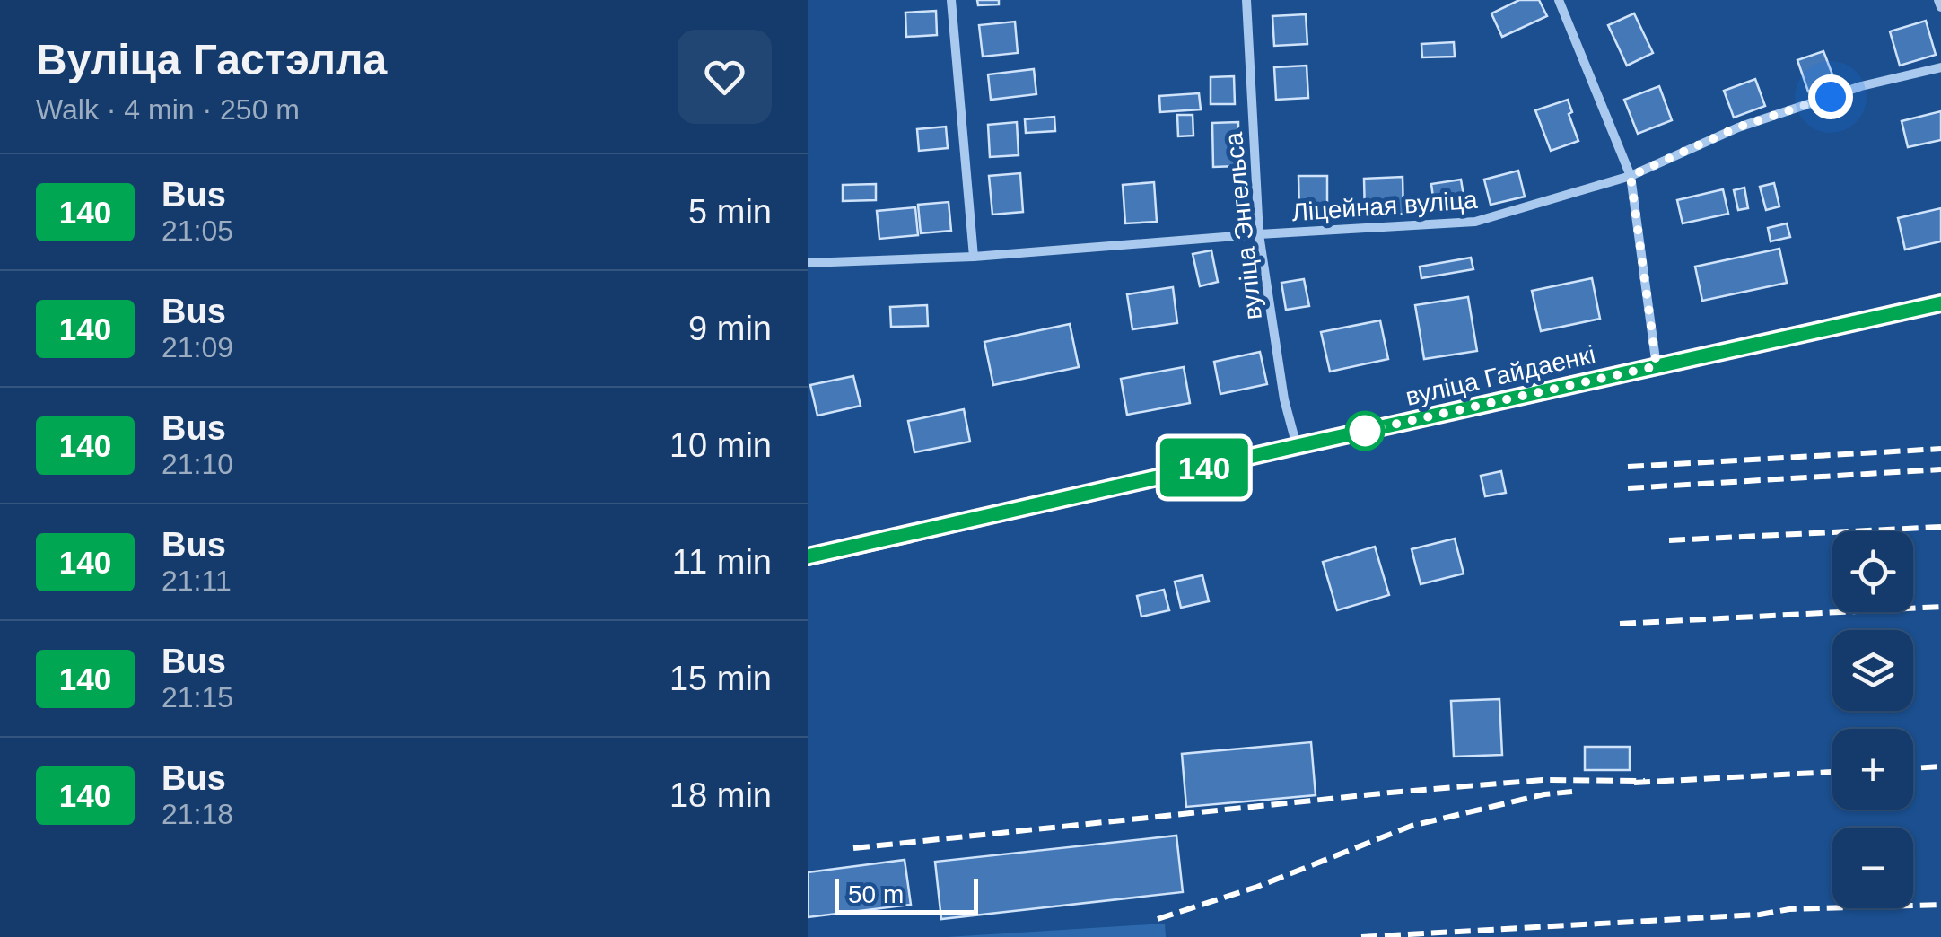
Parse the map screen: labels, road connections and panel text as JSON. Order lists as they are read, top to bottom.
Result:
{
  "streets": {
    "street": ["Ліцейная вуліца", "вуліца Энгельса", "вуліца Гайдаенкі"]
  },
  "crossings": [
    ["Ліцейная вуліца", "вуліца Энгельса"],
    ["вуліца Энгельса", "вуліца Гайдаенкі"]
  ],
  "lines": ["bus line 140"],
  "scale_bar": "50 m",
  "page": {
    "heading": ["Вуліца Гастэлла", "Walk · 4 min · 250 m"],
    "on_map": "140",
    "list": [
      {
        "mark": "140",
        "name": "Bus",
        "note": "21:05",
        "value": "5 min"
      },
      {
        "mark": "140",
        "name": "Bus",
        "note": "21:09",
        "value": "9 min"
      },
      {
        "mark": "140",
        "name": "Bus",
        "note": "21:10",
        "value": "10 min"
      },
      {
        "mark": "140",
        "name": "Bus",
        "note": "21:11",
        "value": "11 min"
      },
      {
        "mark": "140",
        "name": "Bus",
        "note": "21:15",
        "value": "15 min"
      },
      {
        "mark": "140",
        "name": "Bus",
        "note": "21:18",
        "value": "18 min"
      }
    ],
    "map_buttons": ["+", "−"],
    "scale": "50 m"
  }
}
